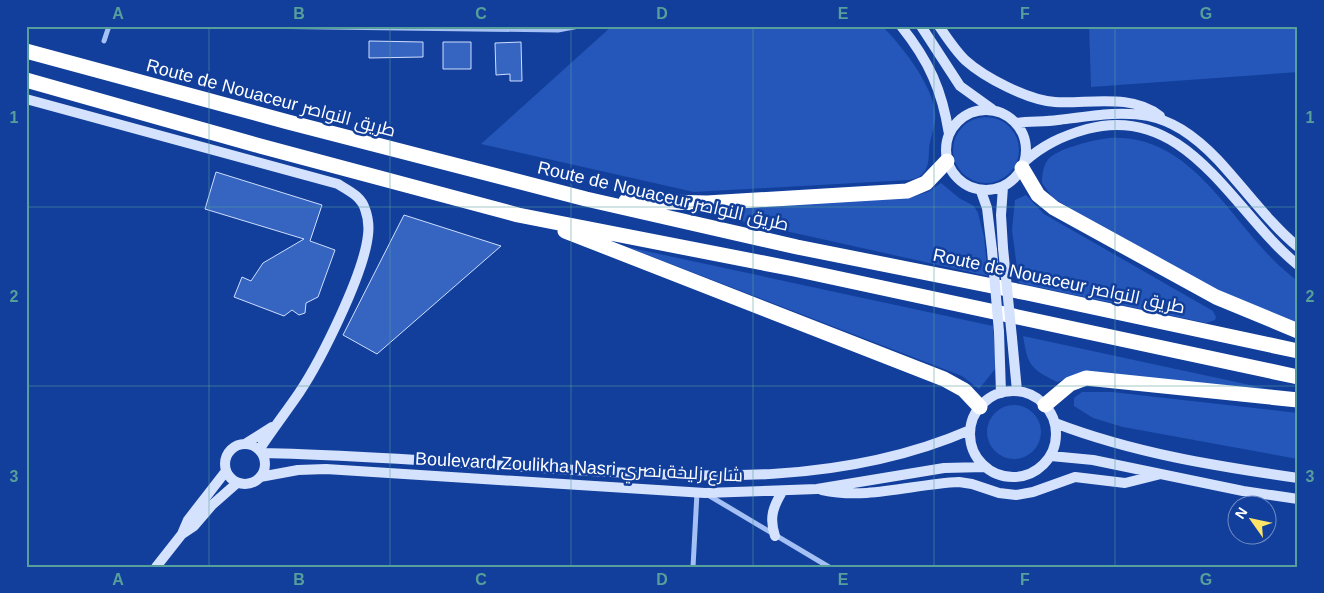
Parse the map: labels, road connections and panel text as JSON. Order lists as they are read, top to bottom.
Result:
{
  "streets": {
    "highway": ["Route de Nouaceur طريق النواصر"],
    "main road": ["Boulevard Zoulikha Nasri شارع زليخة نصري"]
  },
  "north": "top left",
  "grid": {
    "columns": [
      "A",
      "B",
      "C",
      "D",
      "E",
      "F",
      "G"
    ],
    "rows": ["1", "2", "3"]
  }
}
